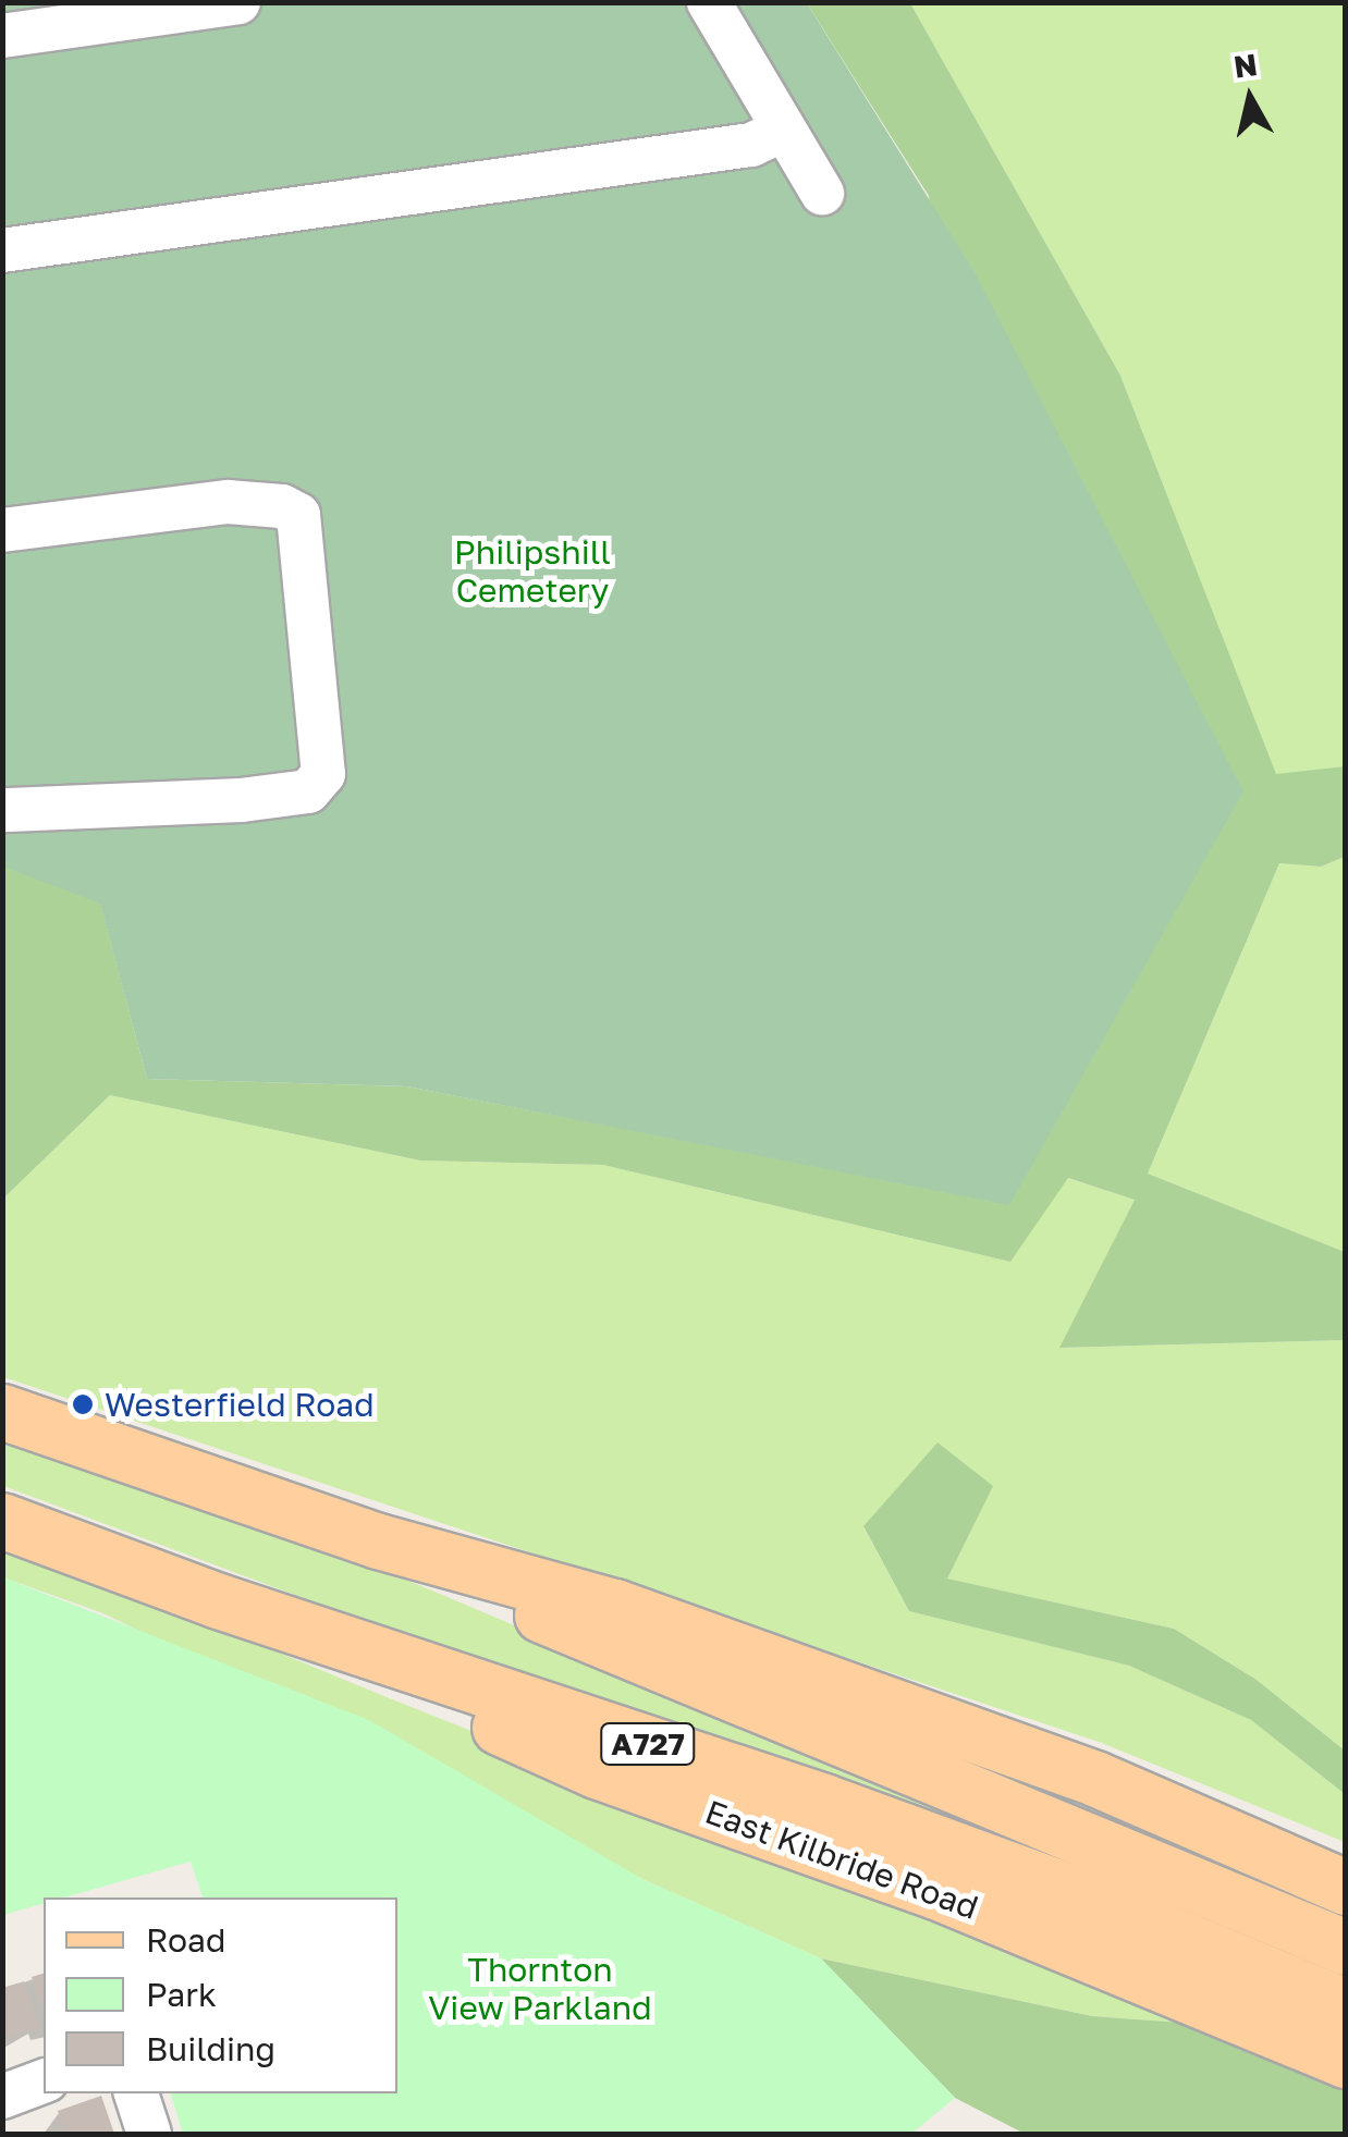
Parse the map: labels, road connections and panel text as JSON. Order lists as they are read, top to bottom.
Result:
{
  "streets": {
    "main road": ["A727", "East Kilbride Road"]
  },
  "parks": ["Philipshill Cemetery", "Thornton View Parkland"],
  "places": ["Westerfield Road"],
  "legend": ["Road", "Park", "Building"],
  "north": "top"
}
